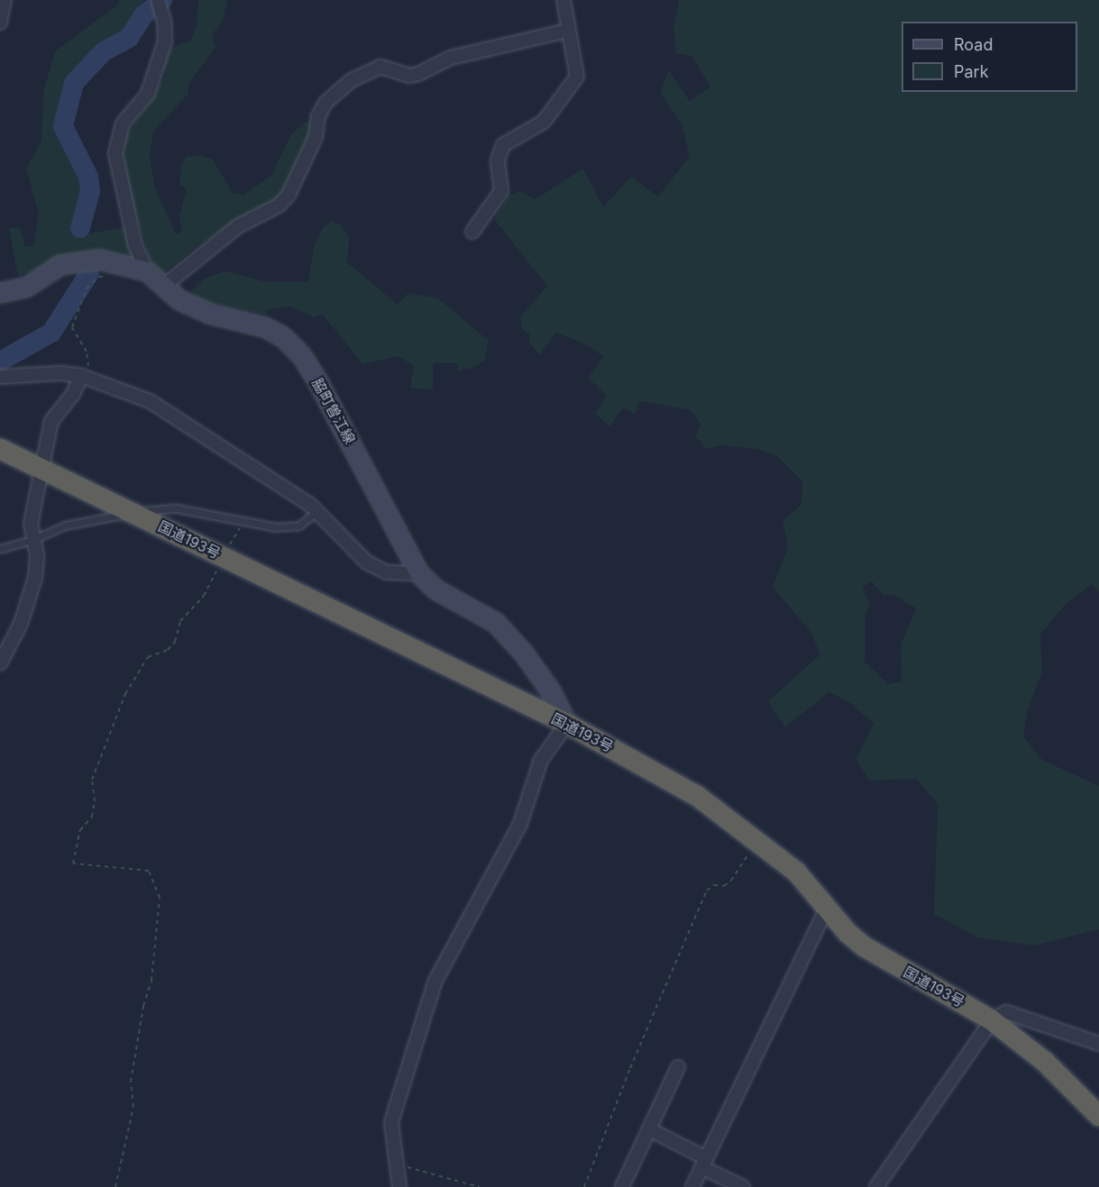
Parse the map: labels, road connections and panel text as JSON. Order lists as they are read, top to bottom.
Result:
{
  "streets": {
    "highway": ["国道193号"],
    "main road": ["脇町曽江線"]
  },
  "crossings": [
    ["脇町曽江線", "国道193号"]
  ],
  "legend": ["Road", "Park"]
}
